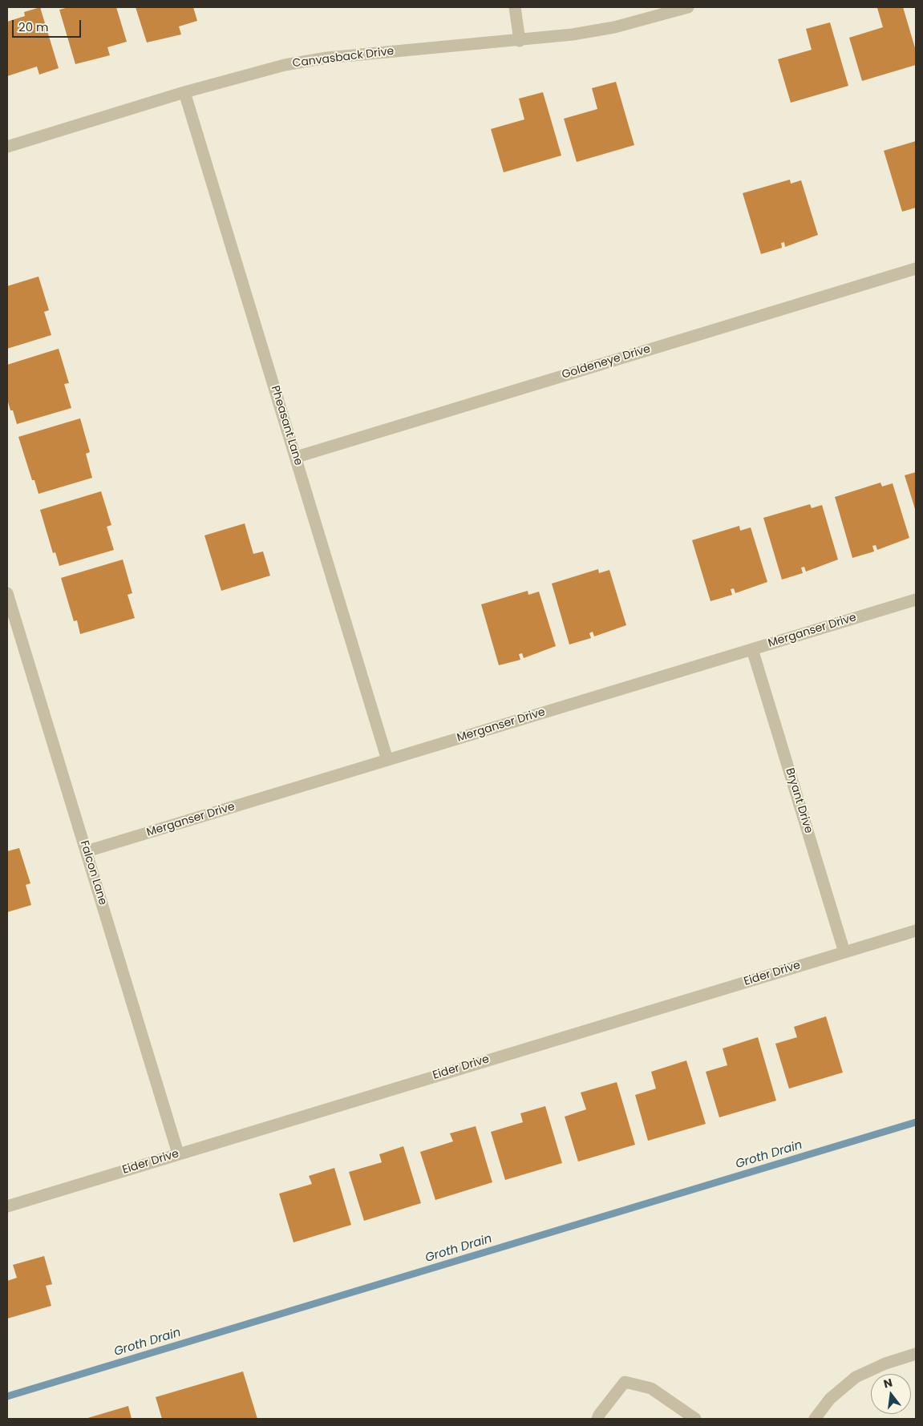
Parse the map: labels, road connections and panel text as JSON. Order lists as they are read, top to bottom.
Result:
{
  "streets": {
    "street": [
      "Canvasback Drive",
      "Goldeneye Drive",
      "Pheasant Lane",
      "Merganser Drive",
      "Bryant Drive",
      "Falcon Lane",
      "Eider Drive"
    ]
  },
  "crossings": [
    ["Canvasback Drive", "Pheasant Lane"],
    ["Goldeneye Drive", "Pheasant Lane"],
    ["Pheasant Lane", "Merganser Drive"],
    ["Merganser Drive", "Bryant Drive"],
    ["Merganser Drive", "Falcon Lane"],
    ["Bryant Drive", "Eider Drive"],
    ["Falcon Lane", "Eider Drive"]
  ],
  "water": ["Groth Drain"],
  "scale_bar": "20 m",
  "north": "top"
}
